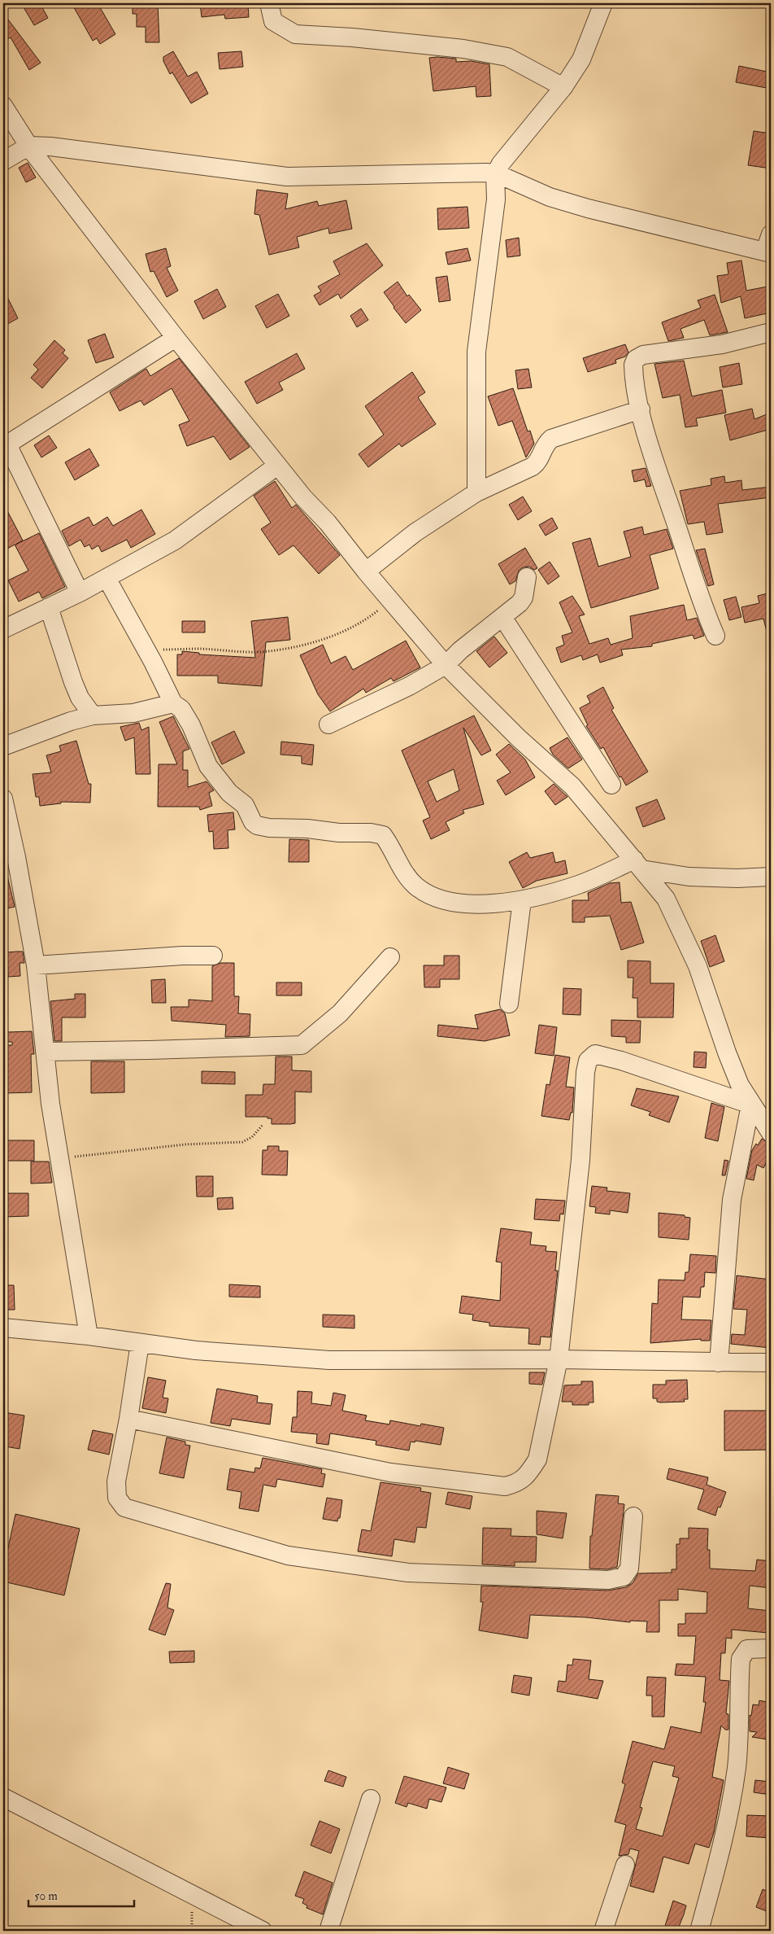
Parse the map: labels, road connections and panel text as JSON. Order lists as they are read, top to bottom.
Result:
{
  "scale_bar": "50 m"
}
